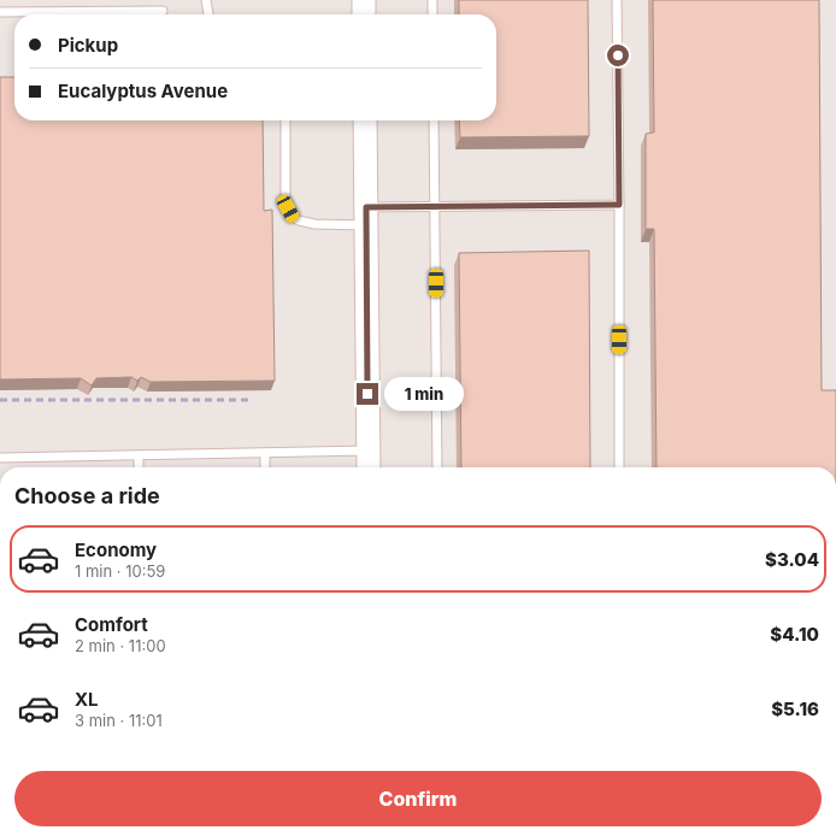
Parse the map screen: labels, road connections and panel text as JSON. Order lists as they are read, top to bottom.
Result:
{
  "page": {
    "banner": ["Pickup", "Eucalyptus Avenue"],
    "bubble": "1 min",
    "heading": "Choose a ride",
    "list": [
      {
        "name": "Economy",
        "note": "1 min · 10:59",
        "value": "$3.04"
      },
      {
        "name": "Comfort",
        "note": "2 min · 11:00",
        "value": "$4.10"
      },
      {
        "name": "XL",
        "note": "3 min · 11:01",
        "value": "$5.16"
      }
    ],
    "buttons": "Confirm"
  }
}
